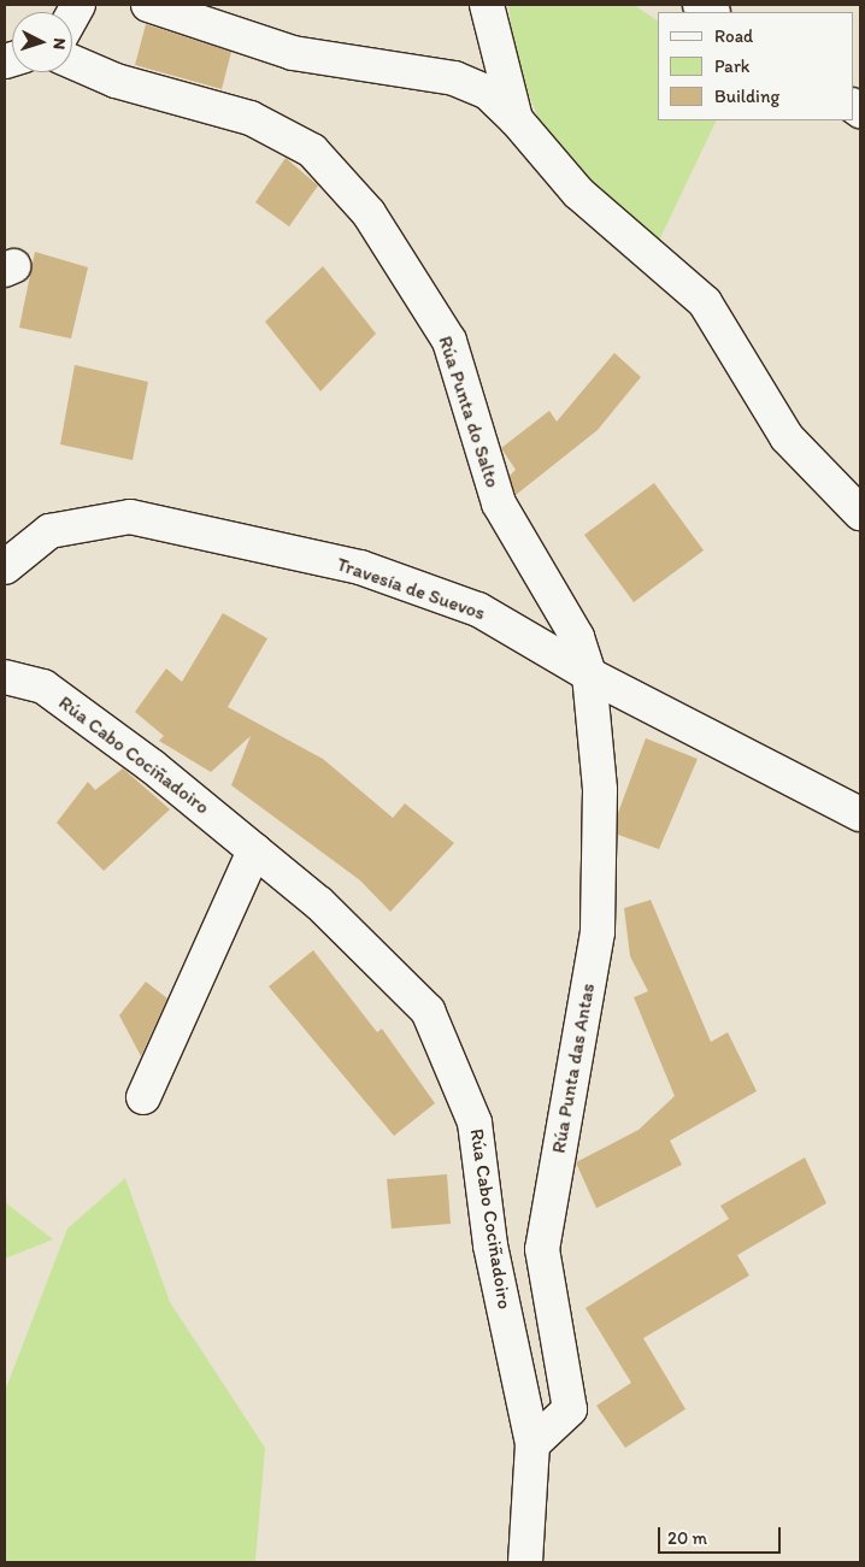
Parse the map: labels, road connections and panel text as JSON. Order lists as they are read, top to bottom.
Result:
{
  "streets": {
    "street": [
      "Rúa Punta do Salto",
      "Travesía de Suevos",
      "Rúa Cabo Cociñadoiro",
      "Rúa Punta das Antas"
    ]
  },
  "crossings": [
    ["Rúa Punta do Salto", "Travesía de Suevos"],
    ["Rúa Punta do Salto", "Rúa Punta das Antas"],
    ["Travesía de Suevos", "Rúa Punta das Antas"],
    ["Rúa Cabo Cociñadoiro", "Rúa Punta das Antas"]
  ],
  "legend": ["Road", "Park", "Building"],
  "scale_bar": "20 m",
  "north": "right"
}
